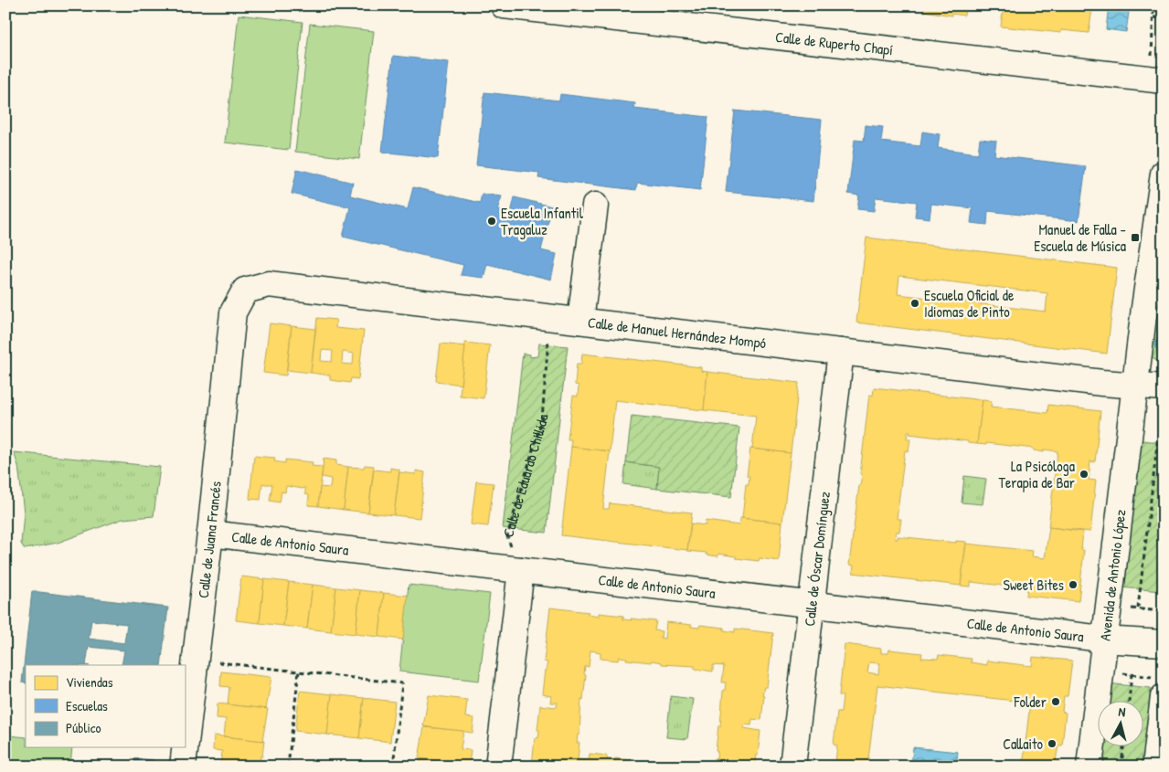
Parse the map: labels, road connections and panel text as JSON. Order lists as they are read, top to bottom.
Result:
{
  "streets": {
    "street": [
      "Calle de Ruperto Chapí",
      "Calle de Manuel Hernández Mompó",
      "Calle de Juana Francés",
      "Calle de Antonio Saura",
      "Calle de Óscar Domínguez",
      "Avenida de Antonio López"
    ],
    "path": ["Calle de Eduardo Chillida"]
  },
  "crossings": [
    ["Calle de Manuel Hernández Mompó", "Calle de Eduardo Chillida"],
    ["Calle de Manuel Hernández Mompó", "Calle de Juana Francés"],
    ["Calle de Manuel Hernández Mompó", "Calle de Óscar Domínguez"],
    ["Calle de Manuel Hernández Mompó", "Avenida de Antonio López"],
    ["Calle de Eduardo Chillida", "Calle de Antonio Saura"],
    ["Calle de Juana Francés", "Calle de Antonio Saura"],
    ["Calle de Antonio Saura", "Calle de Óscar Domínguez"],
    ["Calle de Antonio Saura", "Avenida de Antonio López"]
  ],
  "places": {
    "other": [
      "Escuela Infantil Tragaluz",
      "Escuela Oficial de Idiomas de Pinto",
      "La Psicóloga Terapia de Bar",
      "Sweet Bites",
      "Folder",
      "Callaito"
    ],
    "transit": ["Manuel de Falla - Escuela de Música"]
  },
  "legend": ["Viviendas", "Escuelas", "Público"],
  "north": "top"
}
